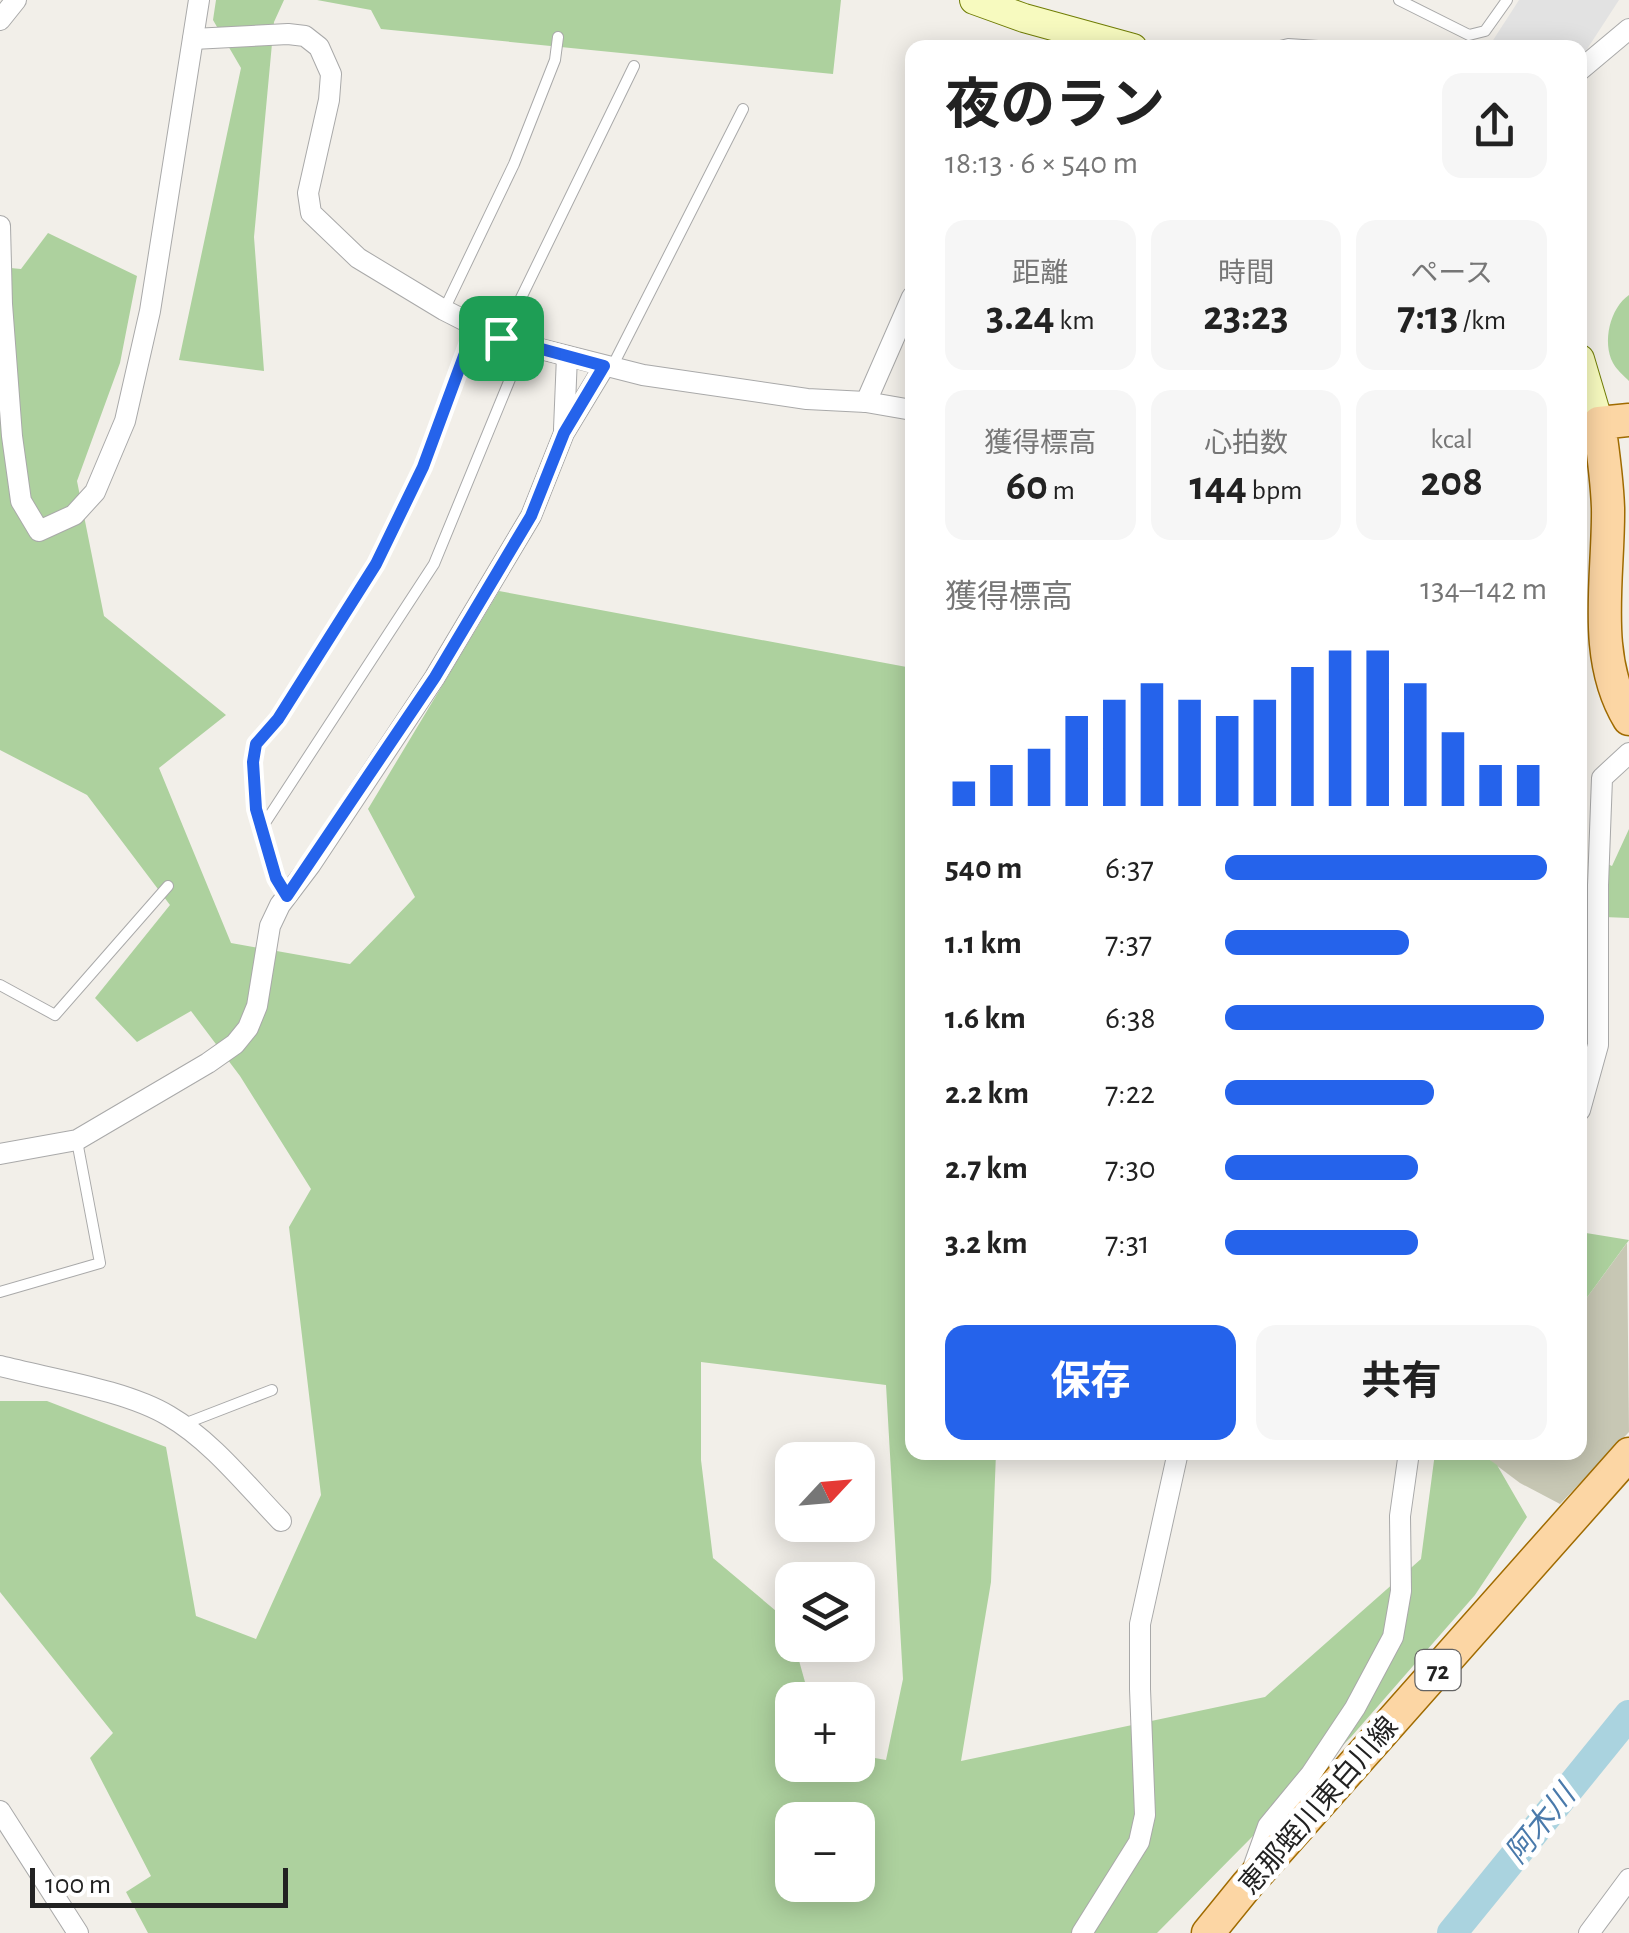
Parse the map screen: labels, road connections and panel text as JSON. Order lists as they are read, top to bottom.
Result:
{
  "streets": {
    "main road": ["72", "恵那蛭川東白川線"]
  },
  "water": ["阿木川"],
  "scale_bar": "100 m",
  "north": "top right",
  "page": {
    "heading": ["夜のラン", "18:13 · 6 × 540 m"],
    "stats": [
      ["距離", "3.24 km"],
      ["時間", "23:23"],
      ["ペース", "7:13 /km"],
      ["獲得標高", "60 m"],
      ["心拍数", "144 bpm"],
      ["kcal", "208"]
    ],
    "chart": ["獲得標高", "134–142 m"],
    "list": [
      {
        "name": "540 m",
        "note": "6:37"
      },
      {
        "name": "1.1 km",
        "note": "7:37"
      },
      {
        "name": "1.6 km",
        "note": "6:38"
      },
      {
        "name": "2.2 km",
        "note": "7:22"
      },
      {
        "name": "2.7 km",
        "note": "7:30"
      },
      {
        "name": "3.2 km",
        "note": "7:31"
      }
    ],
    "buttons": ["保存", "共有"],
    "map_buttons": ["+", "−"],
    "scale": "100 m"
  }
}
